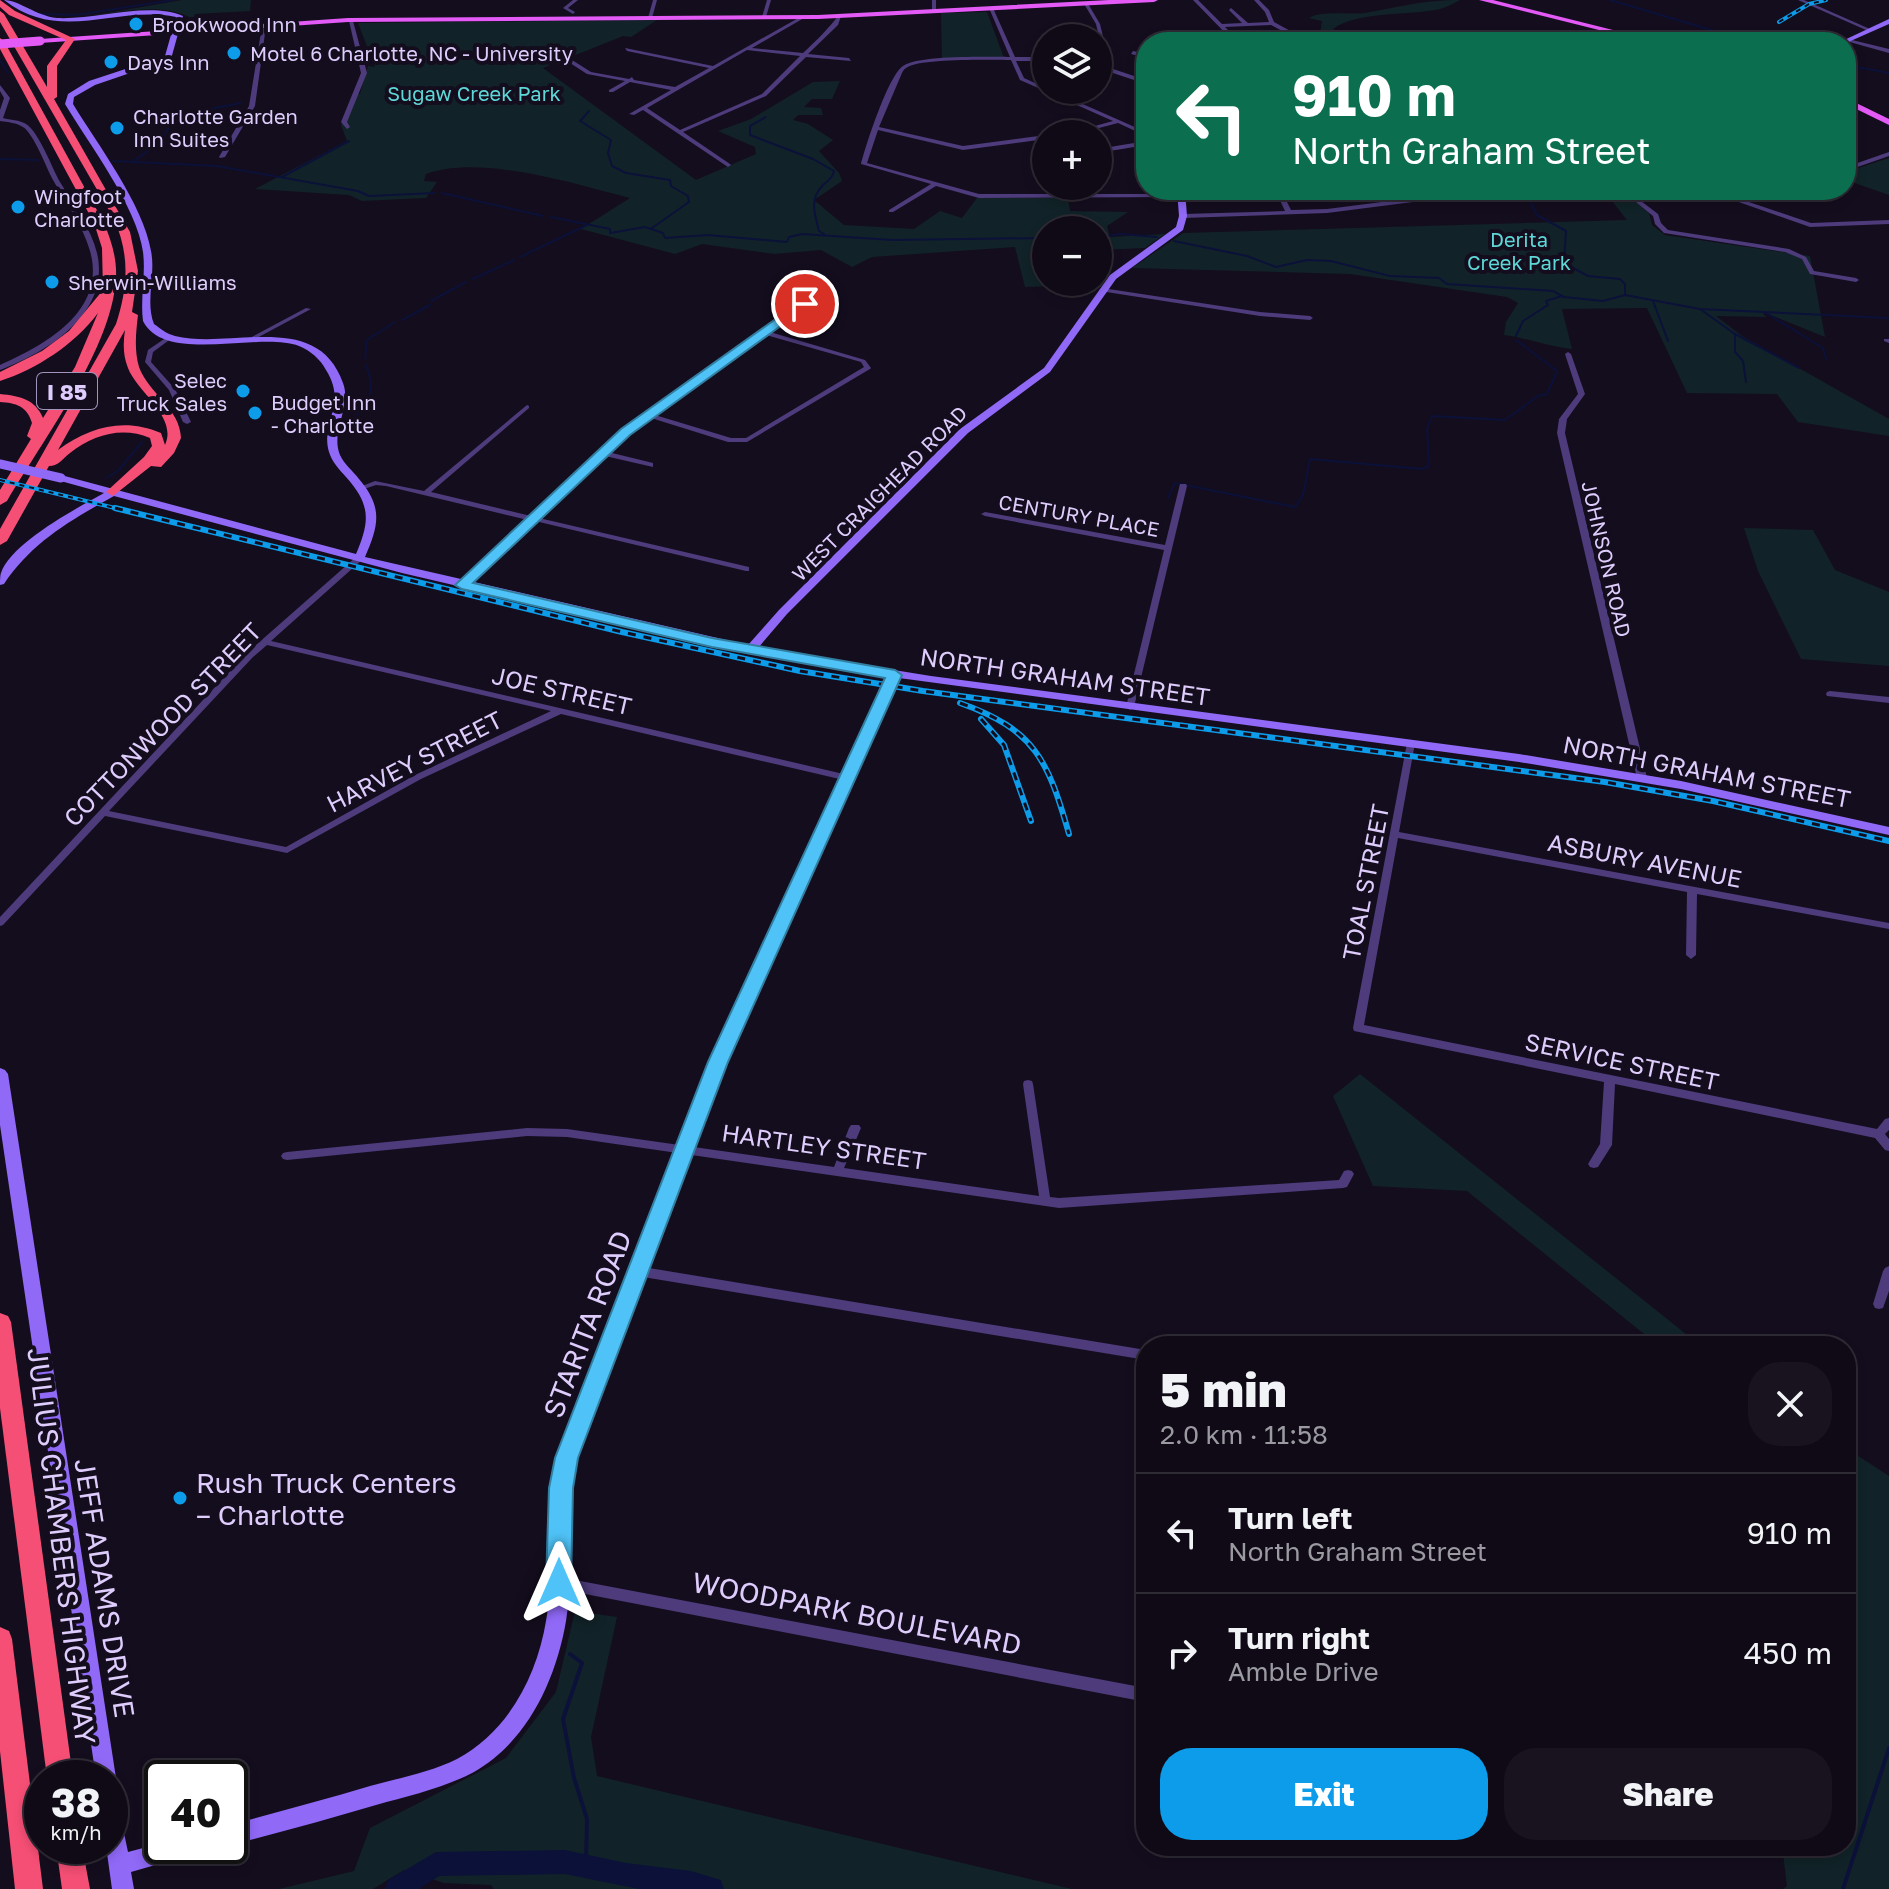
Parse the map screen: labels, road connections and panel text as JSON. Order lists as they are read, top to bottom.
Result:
{
  "streets": {
    "highway": ["I 85", "JULIUS CHAMBERS HIGHWAY"],
    "street": [
      "WEST CRAIGHEAD ROAD",
      "CENTURY PLACE",
      "JOHNSON ROAD",
      "NORTH GRAHAM STREET",
      "JOE STREET",
      "COTTONWOOD STREET",
      "HARVEY STREET",
      "ASBURY AVENUE",
      "TOAL STREET",
      "SERVICE STREET",
      "HARTLEY STREET",
      "STARITA ROAD",
      "JEFF ADAMS DRIVE",
      "WOODPARK BOULEVARD"
    ]
  },
  "crossings": [
    ["WEST CRAIGHEAD ROAD", "NORTH GRAHAM STREET"],
    ["JOHNSON ROAD", "NORTH GRAHAM STREET"],
    ["NORTH GRAHAM STREET", "COTTONWOOD STREET"],
    ["NORTH GRAHAM STREET", "TOAL STREET"],
    ["NORTH GRAHAM STREET", "STARITA ROAD"],
    ["JOE STREET", "COTTONWOOD STREET"],
    ["JOE STREET", "HARVEY STREET"],
    ["JOE STREET", "STARITA ROAD"],
    ["COTTONWOOD STREET", "HARVEY STREET"],
    ["ASBURY AVENUE", "TOAL STREET"],
    ["TOAL STREET", "SERVICE STREET"],
    ["HARTLEY STREET", "STARITA ROAD"],
    ["STARITA ROAD", "WOODPARK BOULEVARD"]
  ],
  "parks": ["Sugaw Creek Park", "Derita Creek Park"],
  "places": [
    "Brookwood Inn",
    "Motel 6 Charlotte, NC - University",
    "Days Inn",
    "Charlotte Garden Inn Suites",
    "Wingfoot Charlotte",
    "Sherwin-Williams",
    "Selec Truck Sales",
    "Budget Inn - Charlotte",
    "Rush Truck Centers – Charlotte"
  ],
  "page": {
    "map_buttons": ["+", "−"],
    "turn": ["910 m", "North Graham Street"],
    "heading": ["5 min", "2.0 km · 11:58"],
    "list": [
      {
        "name": "Turn left",
        "note": "North Graham Street",
        "value": "910 m"
      },
      {
        "name": "Turn right",
        "note": "Amble Drive",
        "value": "450 m"
      }
    ],
    "buttons": ["Exit", "Share"],
    "speed": "38 km/h",
    "limit": "40"
  }
}
